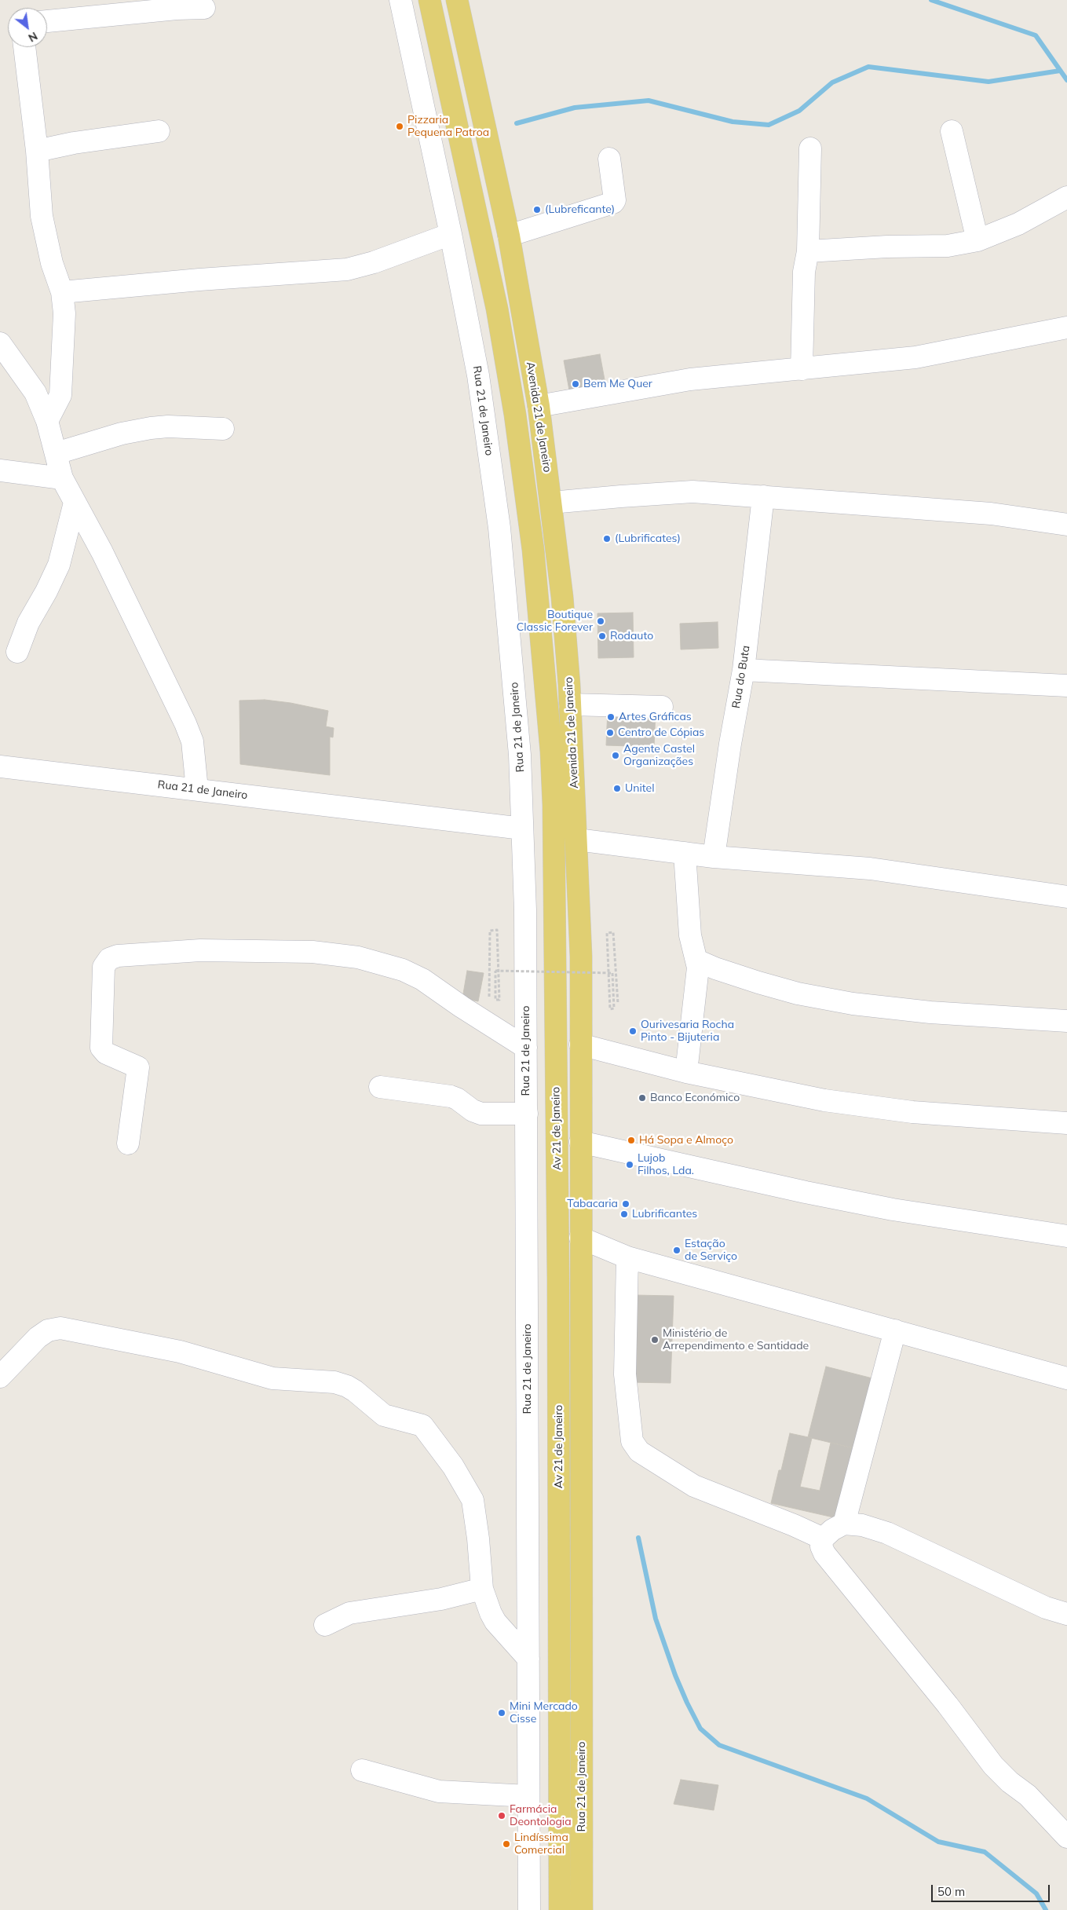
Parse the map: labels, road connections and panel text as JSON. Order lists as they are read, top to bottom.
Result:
{
  "streets": {
    "main road": ["Rua 21 de Janeiro", "Avenida 21 de Janeiro", "Av 21 de Janeiro"],
    "street": ["Rua do Buta"]
  },
  "crossings": [
    ["Rua 21 de Janeiro", "Avenida 21 de Janeiro"],
    ["Avenida 21 de Janeiro", "Av 21 de Janeiro"]
  ],
  "places": [
    "Pizzaria Pequena Patroa",
    "(Lubreficante)",
    "Bem Me Quer",
    "(Lubrificates)",
    "Boutique Classic Forever",
    "Rodauto",
    "Artes Gráficas",
    "Centro de Cópias",
    "Agente Castel Organizações",
    "Unitel",
    "Ourivesaria Rocha Pinto - Bijuteria",
    "Banco Económico",
    "Há Sopa e Almoço",
    "Lujob Filhos, Lda.",
    "Tabacaria",
    "Lubrificantes",
    "Estação de Serviço",
    "Ministério de Arrependimento e Santidade",
    "Mini Mercado Cisse",
    "Farmácia Deontologia",
    "Lindíssima Comercial"
  ],
  "scale_bar": "50 m",
  "north": "bottom right"
}
